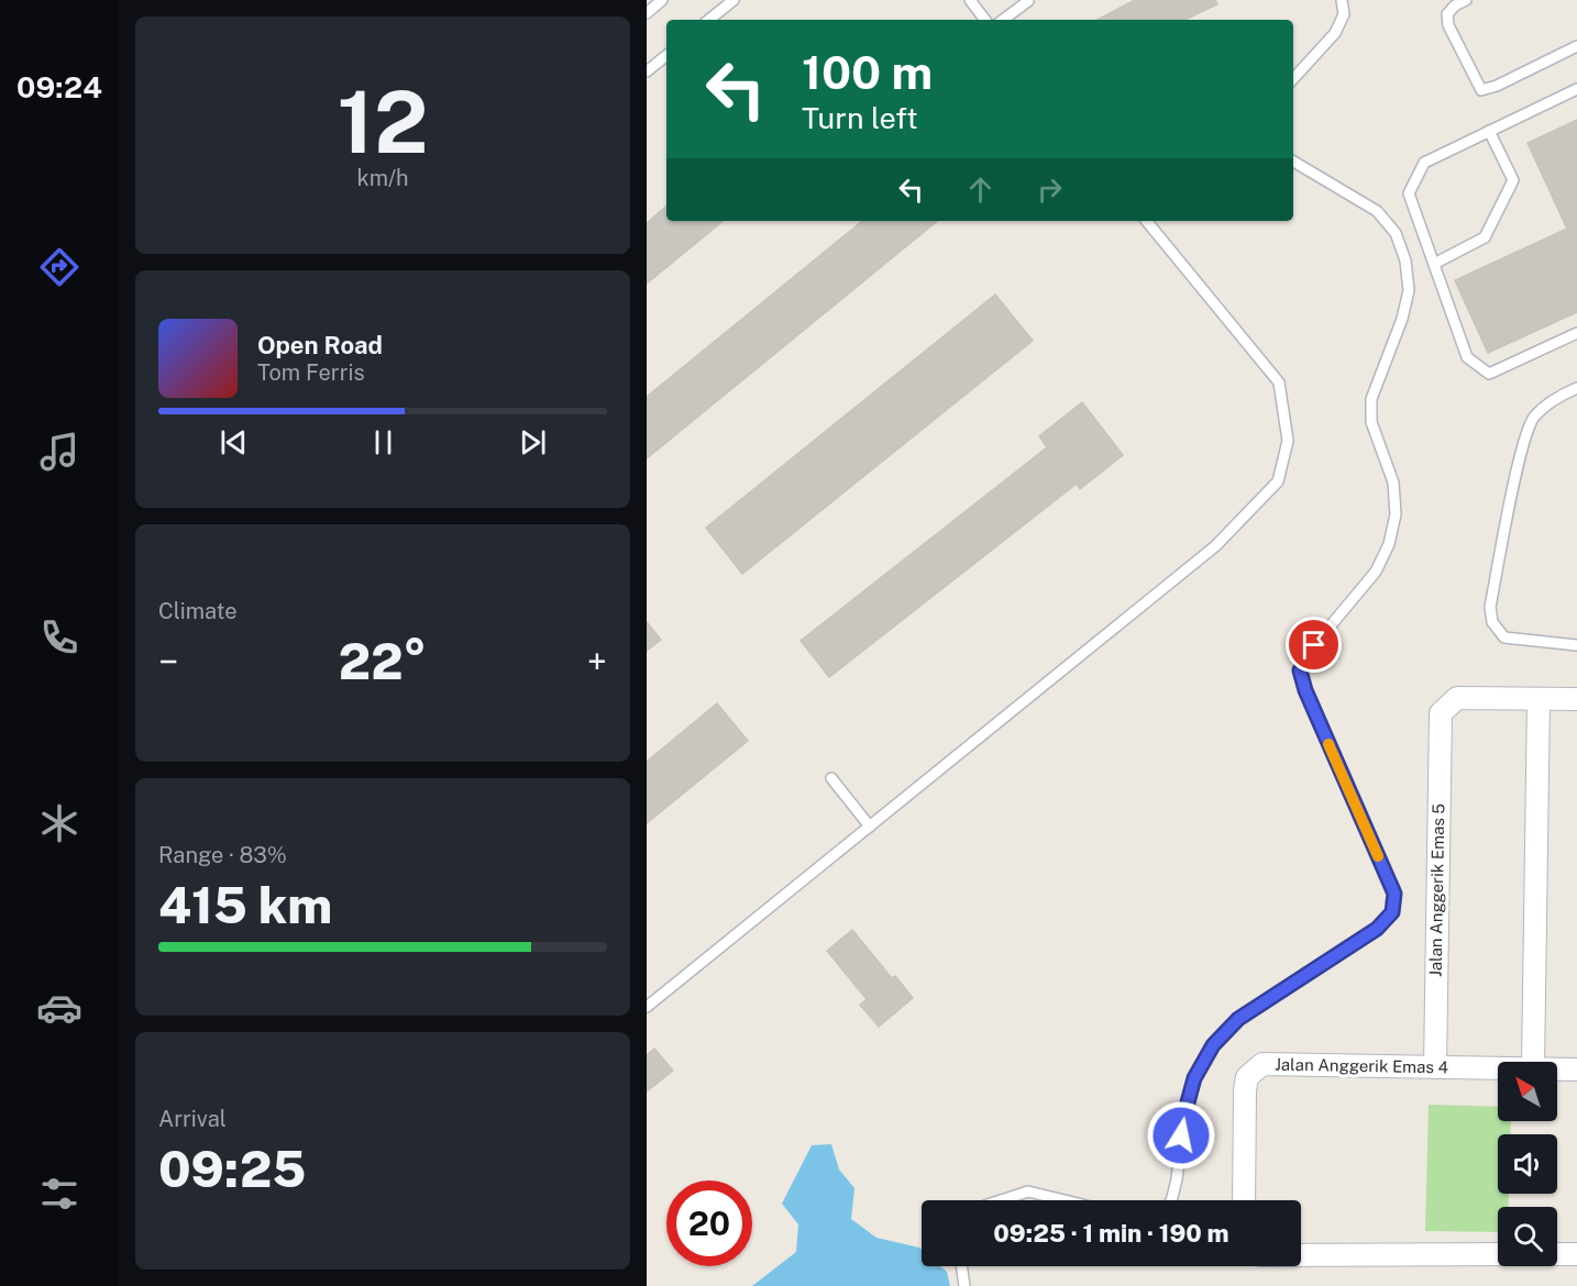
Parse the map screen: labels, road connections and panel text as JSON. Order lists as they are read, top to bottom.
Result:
{
  "streets": {
    "street": ["Jalan Anggerik Emas 5", "Jalan Anggerik Emas 4"]
  },
  "crossings": [
    ["Jalan Anggerik Emas 5", "Jalan Anggerik Emas 4"]
  ],
  "north": "top left",
  "page": {
    "tabs": "09:24",
    "tile": [
      ["12", "km/h"],
      "Climate",
      ["Range · 83%", "415 km"],
      ["Arrival", "09:25"]
    ],
    "turn": ["100 m", "Turn left"],
    "song": ["Open Road", "Tom Ferris"],
    "heat": ["−", "22°", "+"],
    "limit": "20",
    "trip": "09:25 · 1 min · 190 m"
  }
}
